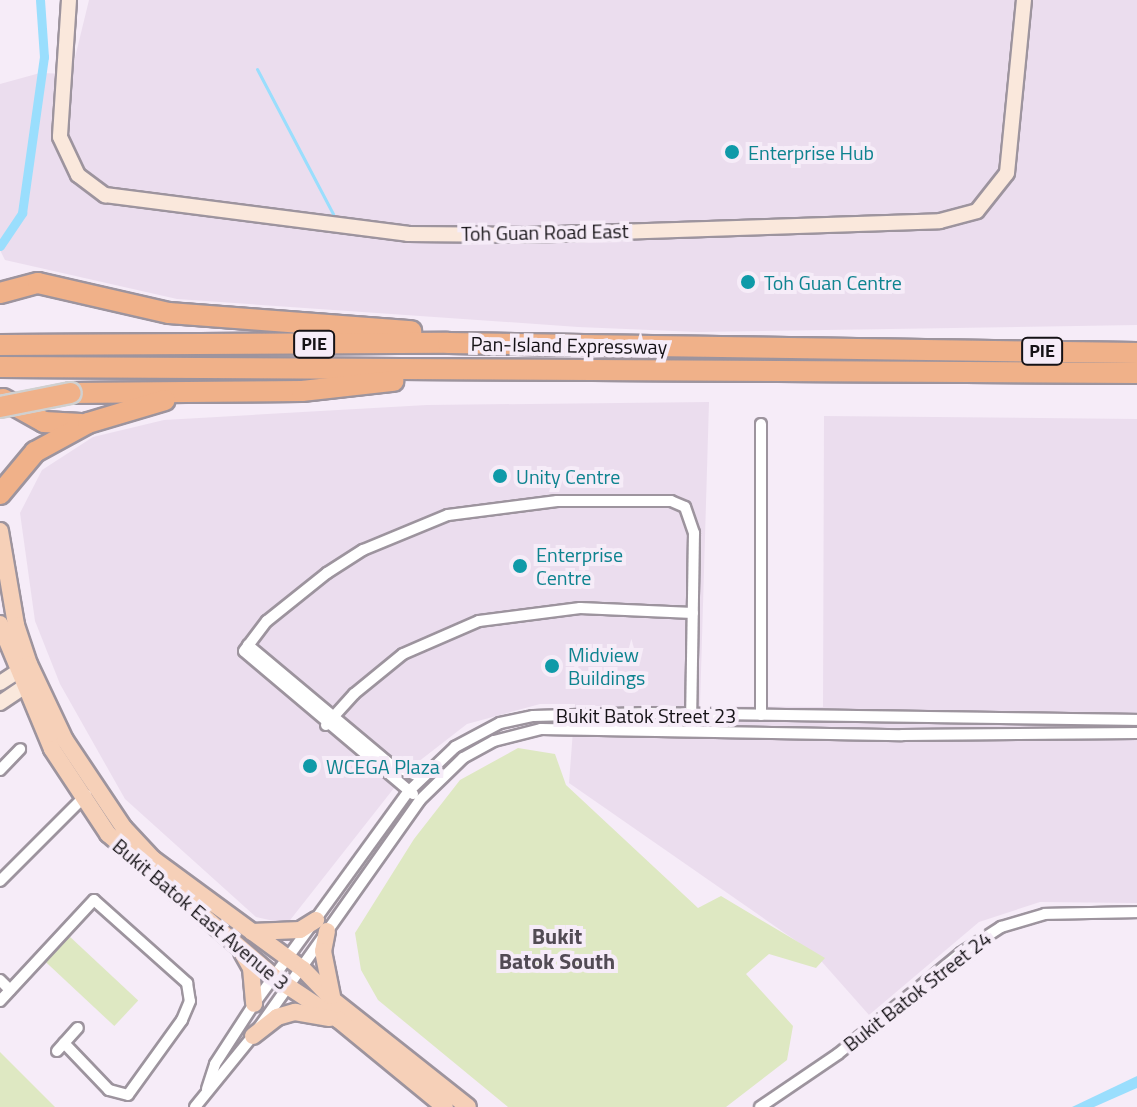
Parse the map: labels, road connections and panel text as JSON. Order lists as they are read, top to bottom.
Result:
{
  "streets": {
    "highway": ["PIE", "Pan-Island Expressway"],
    "main road": ["Bukit Batok East Avenue 3"],
    "street": ["Toh Guan Road East", "Bukit Batok Street 23", "Bukit Batok Street 24"]
  },
  "crossings": [
    ["Bukit Batok Street 23", "Bukit Batok East Avenue 3"]
  ],
  "districts": ["Bukit Batok South"],
  "places": [
    "Enterprise Hub",
    "Toh Guan Centre",
    "Unity Centre",
    "Enterprise Centre",
    "Midview Buildings",
    "WCEGA Plaza"
  ]
}
